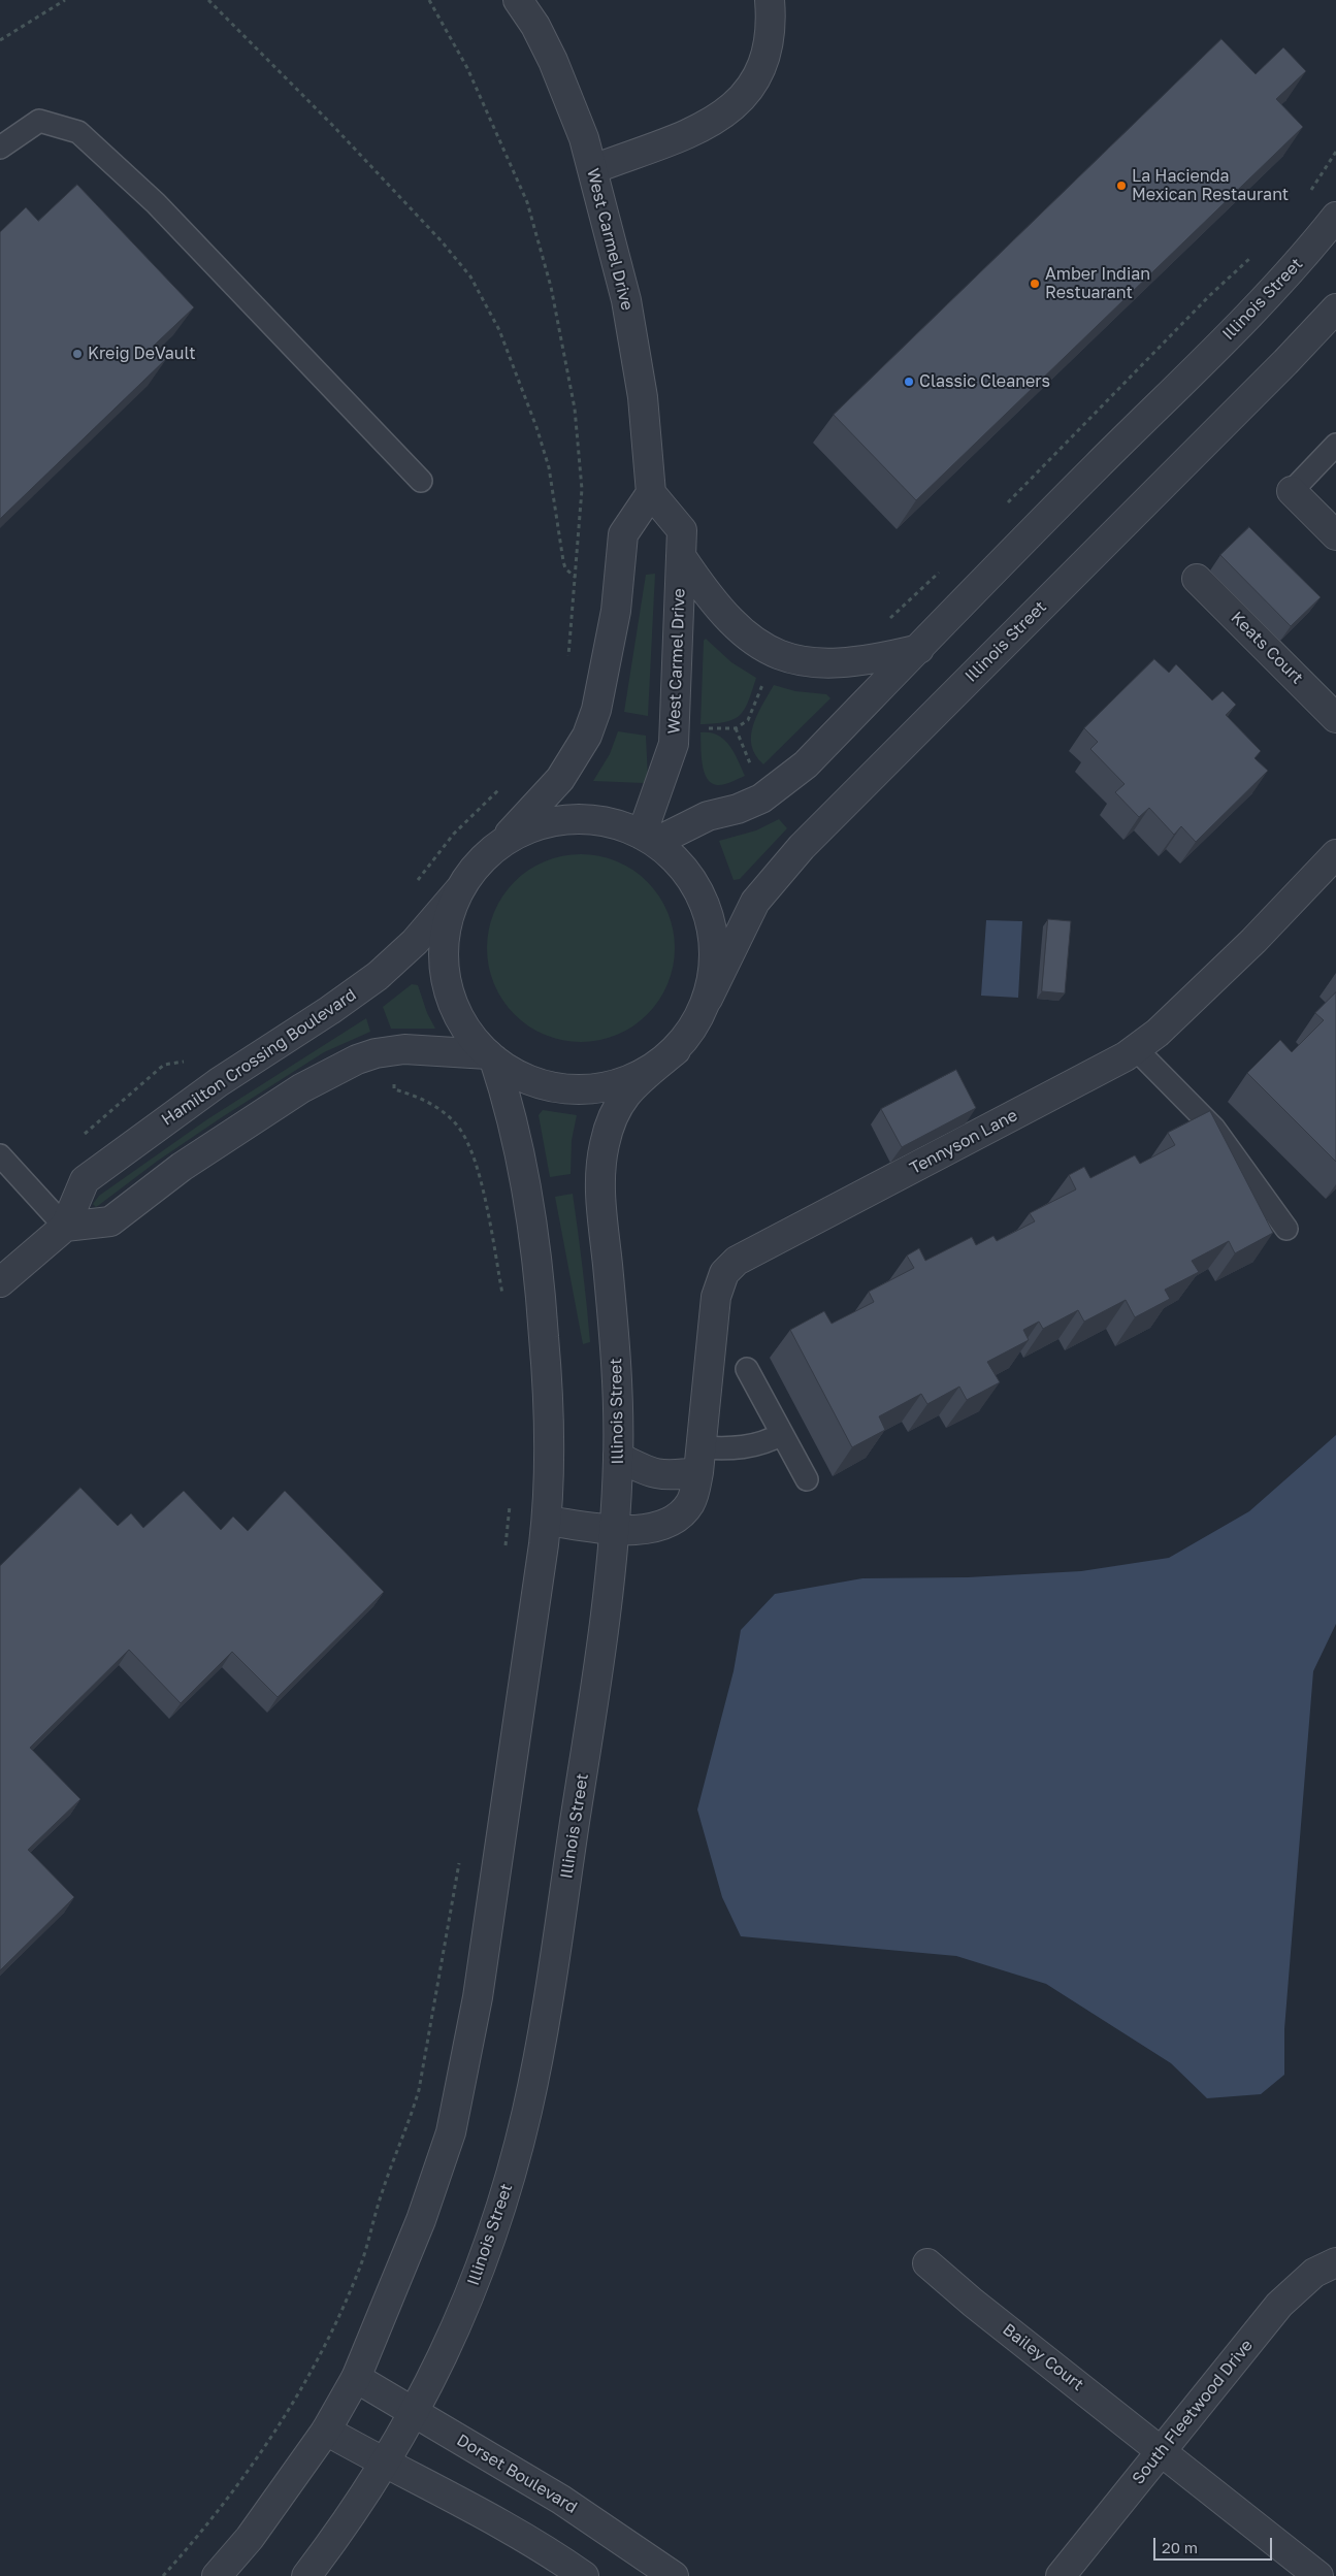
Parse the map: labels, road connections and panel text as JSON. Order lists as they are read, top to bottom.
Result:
{
  "streets": {
    "street": [
      "West Carmel Drive",
      "Illinois Street",
      "Keats Court",
      "Hamilton Crossing Boulevard",
      "Tennyson Lane",
      "Bailey Court",
      "South Fleetwood Drive",
      "Dorset Boulevard"
    ]
  },
  "crossings": [
    ["West Carmel Drive", "Illinois Street"],
    ["Illinois Street", "Tennyson Lane"],
    ["Illinois Street", "Dorset Boulevard"],
    ["Bailey Court", "South Fleetwood Drive"]
  ],
  "places": [
    "La Hacienda Mexican Restaurant",
    "Amber Indian Restuarant",
    "Kreig DeVault",
    "Classic Cleaners"
  ],
  "scale_bar": "20 m"
}
